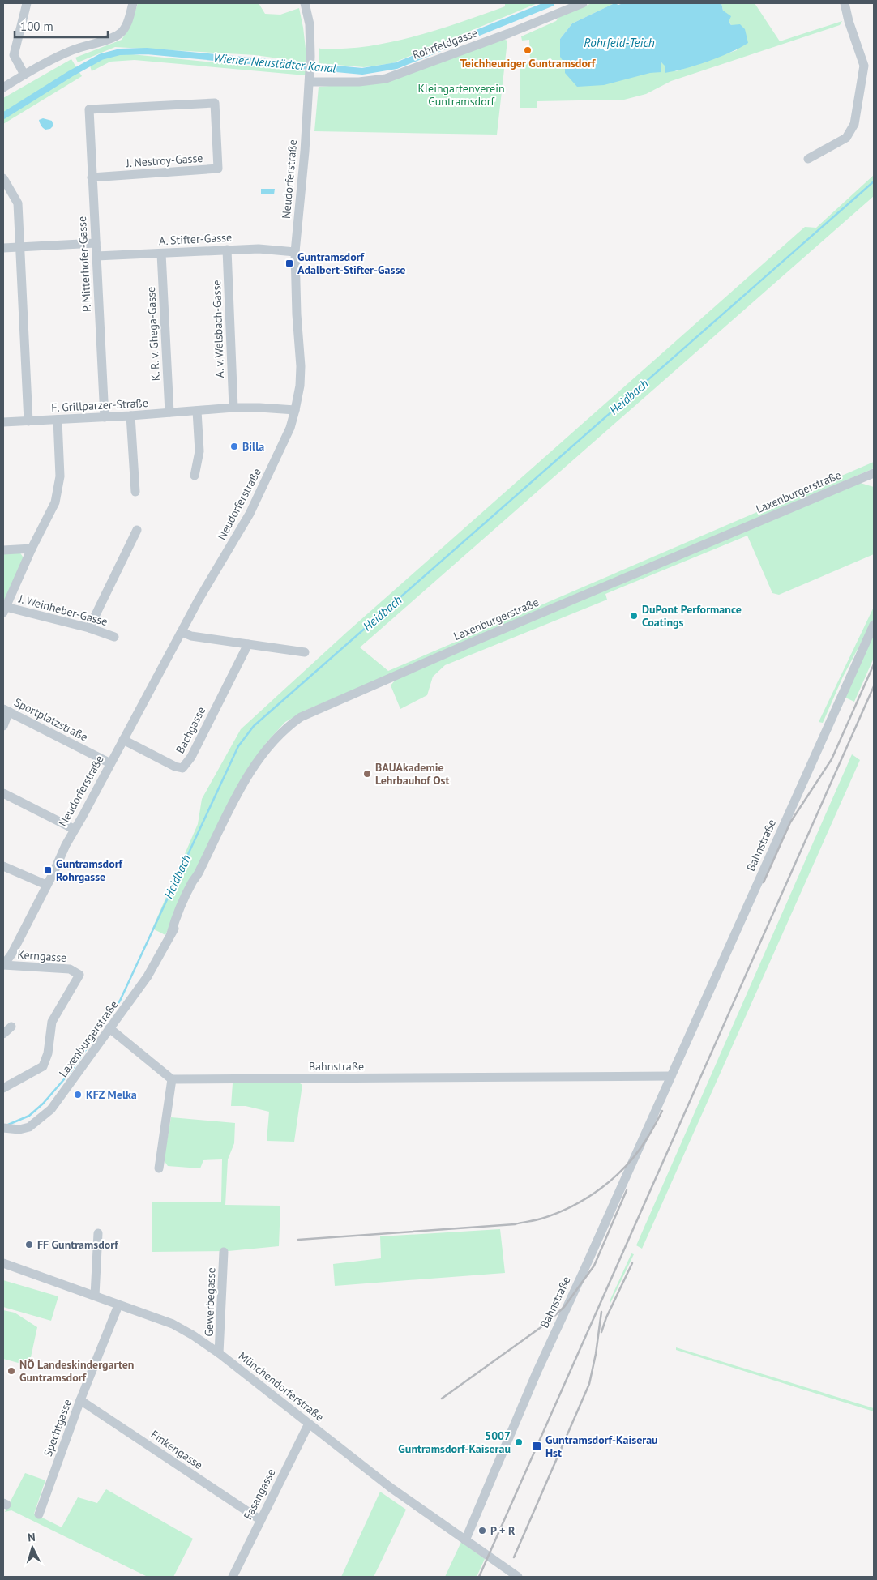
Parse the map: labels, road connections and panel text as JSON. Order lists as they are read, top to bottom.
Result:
{
  "streets": {
    "street": [
      "Rohrfeldgasse",
      "J. Nestroy-Gasse",
      "Neudorferstraße",
      "A. Stifter-Gasse",
      "P. Mitterhofer-Gasse",
      "A. v. Welsbach-Gasse",
      "K. R. v. Ghega-Gasse",
      "F. Grillparzer-Straße",
      "Laxenburgerstraße",
      "J. Weinheber-Gasse",
      "Sportplatzstraße",
      "Bachgasse",
      "Bahnstraße",
      "Kerngasse",
      "Gewerbegasse",
      "Münchendorferstraße",
      "Spechtgasse",
      "Finkengasse",
      "Fasangasse"
    ]
  },
  "crossings": [
    ["Rohrfeldgasse", "Neudorferstraße"],
    ["J. Nestroy-Gasse", "P. Mitterhofer-Gasse"],
    ["Neudorferstraße", "A. Stifter-Gasse"],
    ["Neudorferstraße", "F. Grillparzer-Straße"],
    ["Neudorferstraße", "Sportplatzstraße"],
    ["Neudorferstraße", "Bachgasse"],
    ["Neudorferstraße", "Kerngasse"],
    ["A. Stifter-Gasse", "P. Mitterhofer-Gasse"],
    ["A. Stifter-Gasse", "A. v. Welsbach-Gasse"],
    ["A. Stifter-Gasse", "K. R. v. Ghega-Gasse"],
    ["P. Mitterhofer-Gasse", "F. Grillparzer-Straße"],
    ["A. v. Welsbach-Gasse", "F. Grillparzer-Straße"],
    ["K. R. v. Ghega-Gasse", "F. Grillparzer-Straße"],
    ["Bahnstraße", "Münchendorferstraße"],
    ["Gewerbegasse", "Münchendorferstraße"],
    ["Münchendorferstraße", "Spechtgasse"],
    ["Münchendorferstraße", "Fasangasse"],
    ["Spechtgasse", "Finkengasse"],
    ["Finkengasse", "Fasangasse"]
  ],
  "water": ["Rohrfeld-Teich", "Wiener Neustädter Kanal", "Heidbach"],
  "parks": ["Kleingartenverein Guntramsdorf"],
  "places": {
    "other": [
      "Teichheuriger Guntramsdorf",
      "Billa",
      "DuPont Performance Coatings",
      "BAUAkademie Lehrbauhof Ost",
      "KFZ Melka",
      "FF Guntramsdorf",
      "NÖ Landeskindergarten Guntramsdorf",
      "5007 Guntramsdorf-Kaiserau",
      "P + R"
    ],
    "transit": ["Guntramsdorf Adalbert-Stifter-Gasse", "Guntramsdorf Rohrgasse", "Guntramsdorf-Kaiserau Hst"]
  },
  "scale_bar": "100 m",
  "north": "top"
}
